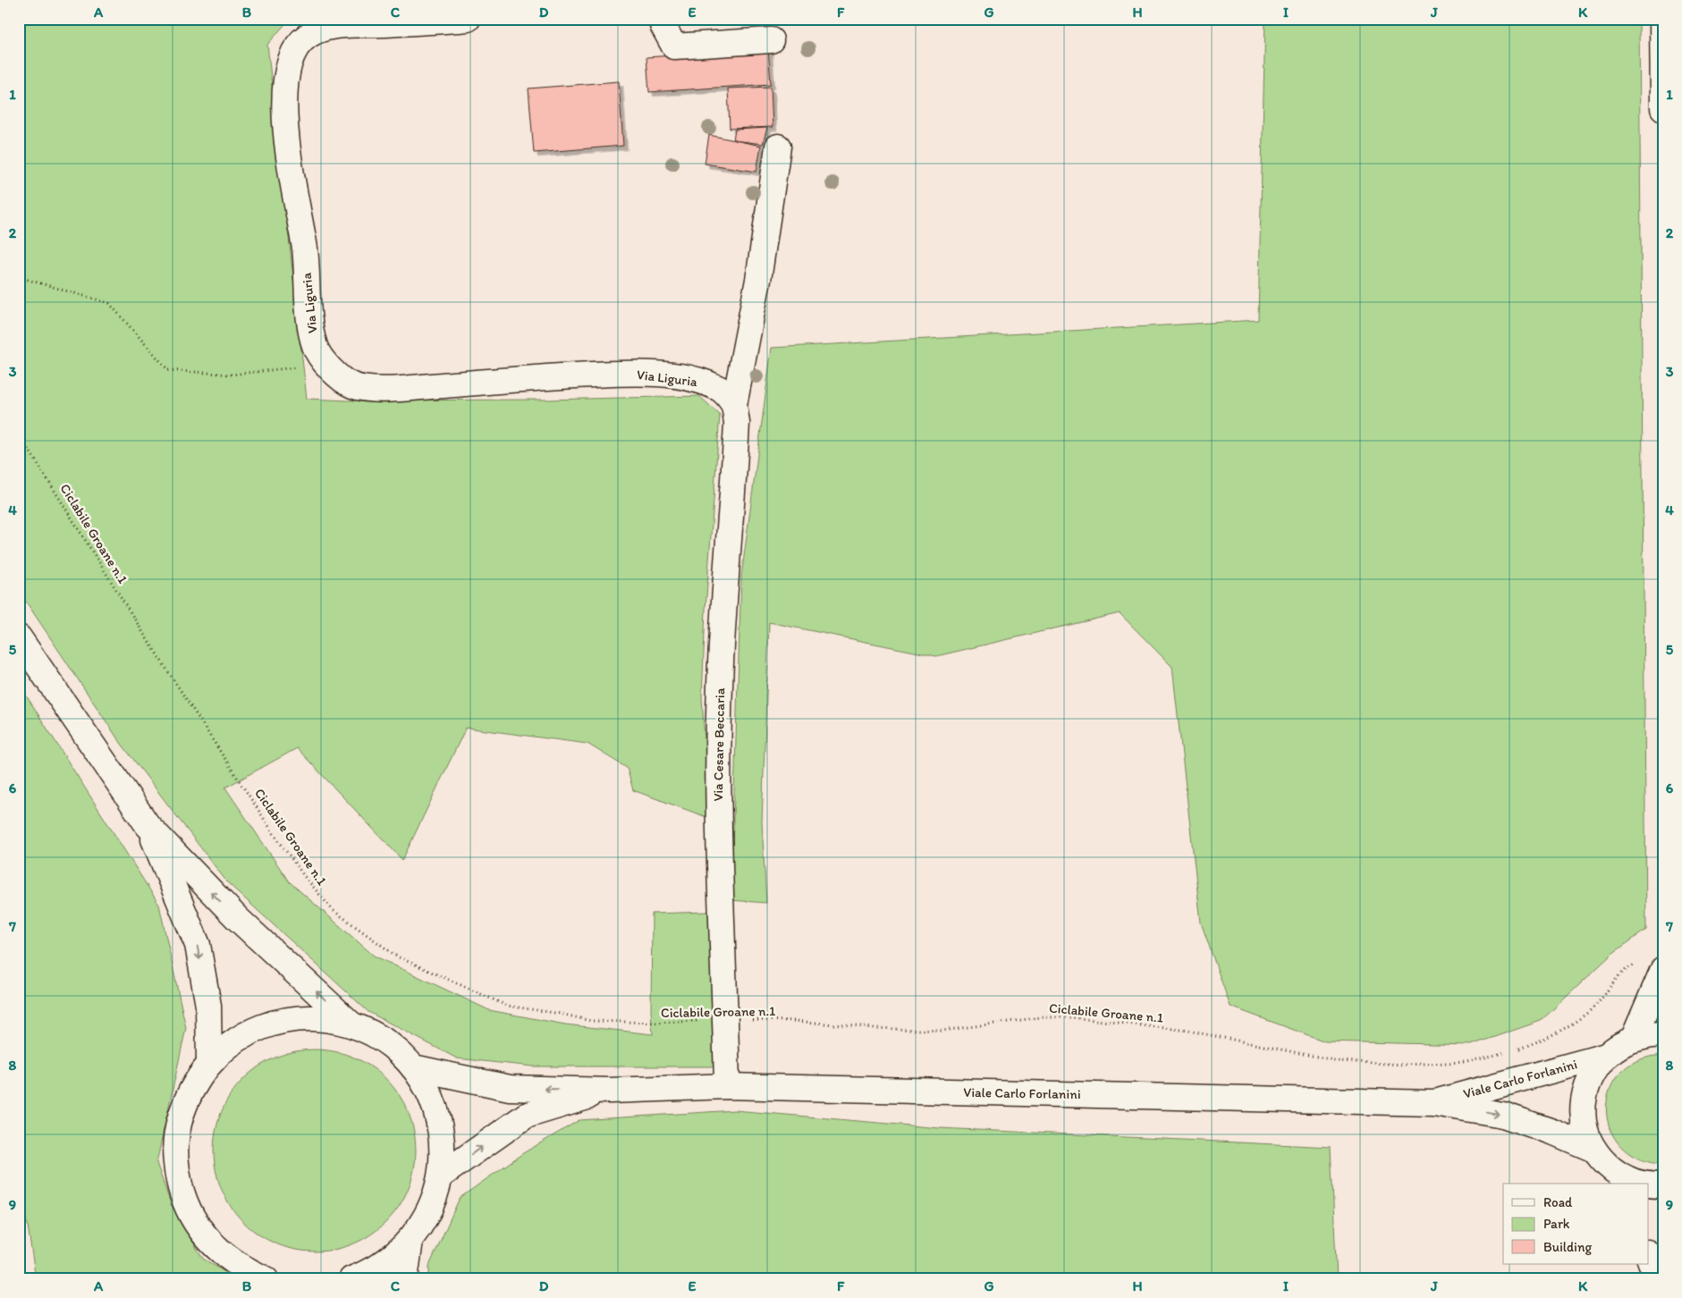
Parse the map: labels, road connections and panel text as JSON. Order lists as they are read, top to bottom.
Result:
{
  "streets": {
    "street": ["Via Liguria", "Via Cesare Beccaria", "Viale Carlo Forlanini"],
    "path": ["Ciclabile Groane n.1"]
  },
  "crossings": [
    ["Via Liguria", "Via Cesare Beccaria"],
    ["Ciclabile Groane n.1", "Via Cesare Beccaria"],
    ["Via Cesare Beccaria", "Viale Carlo Forlanini"]
  ],
  "legend": ["Road", "Park", "Building"],
  "grid": {
    "columns": [
      "A",
      "B",
      "C",
      "D",
      "E",
      "F",
      "G",
      "H",
      "I",
      "J",
      "K"
    ],
    "rows": [
      "1",
      "2",
      "3",
      "4",
      "5",
      "6",
      "7",
      "8",
      "9"
    ]
  }
}
